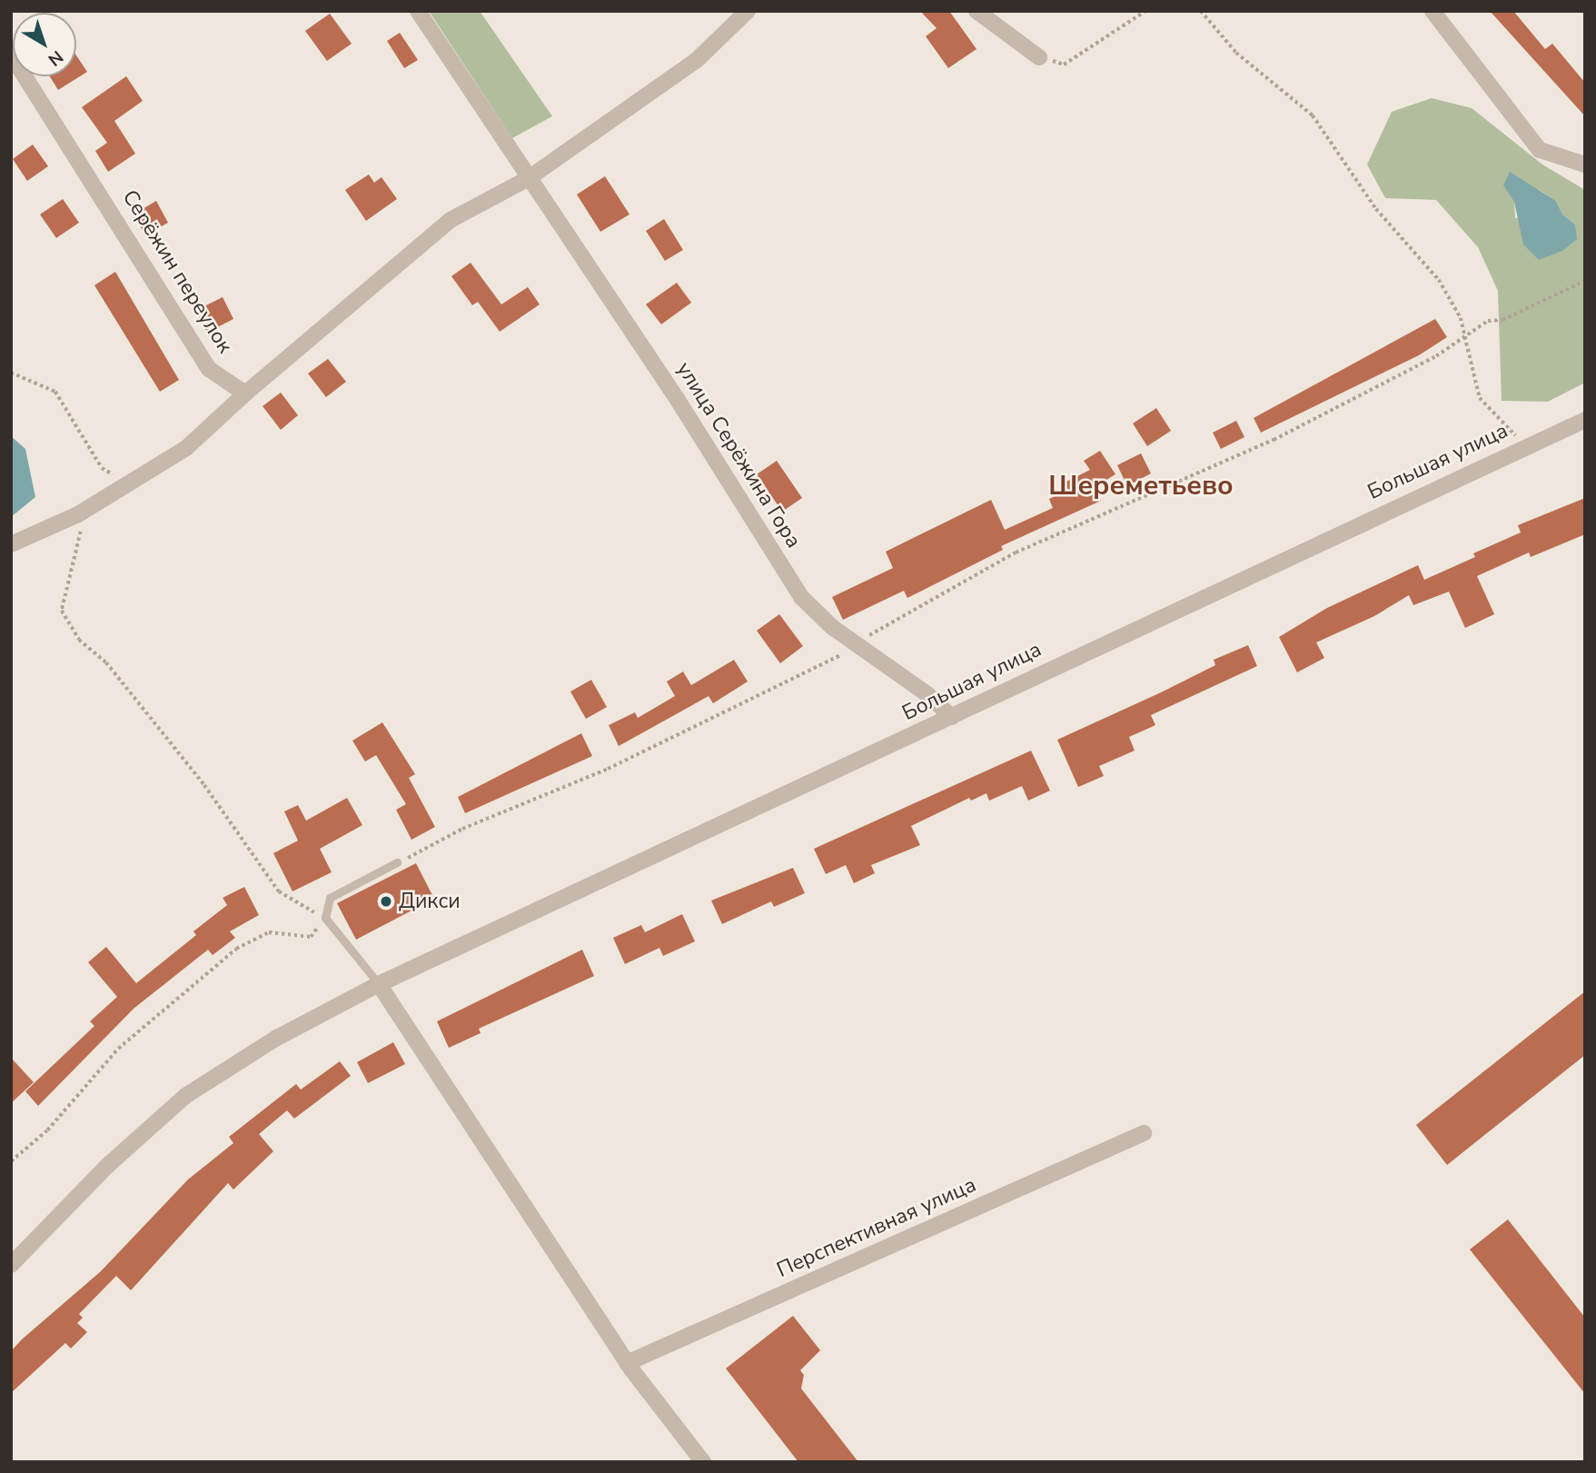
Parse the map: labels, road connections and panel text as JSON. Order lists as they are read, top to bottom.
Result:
{
  "streets": {
    "street": [
      "Серёжин переулок",
      "улица Серёжина Гора",
      "Большая улица",
      "Перспективная улица"
    ]
  },
  "crossings": [
    ["улица Серёжина Гора", "Большая улица"]
  ],
  "districts": ["Шереметьево"],
  "places": ["Дикси"],
  "north": "bottom right"
}
